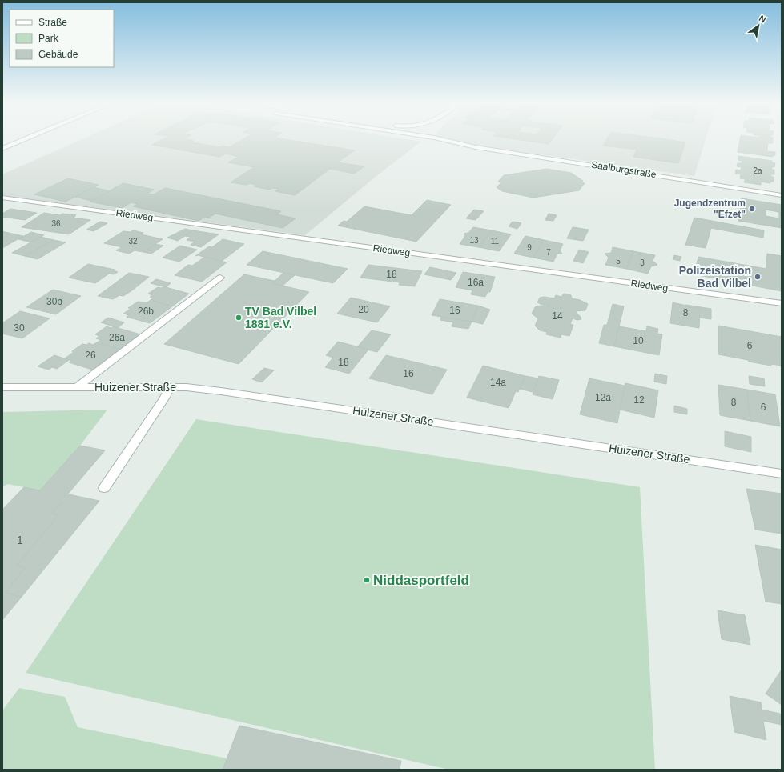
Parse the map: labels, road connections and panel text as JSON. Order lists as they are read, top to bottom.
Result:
{
  "streets": {
    "street": ["Saalburgstraße", "Riedweg", "Huizener Straße"]
  },
  "places": [
    "Jugendzentrum \"Efzet\"",
    "Polizeistation Bad Vilbel",
    "TV Bad Vilbel 1881 e.V.",
    "Niddasportfeld"
  ],
  "house_numbers": [
    "2a",
    "36",
    "13",
    "32",
    "11",
    "9",
    "7",
    "5",
    "3",
    "18",
    "16a",
    "30b",
    "20",
    "16",
    "26b",
    "8",
    "14",
    "30",
    "26a",
    "10",
    "6",
    "26",
    "18",
    "16",
    "14a",
    "12a",
    "12",
    "8",
    "6",
    "1"
  ],
  "legend": ["Straße", "Park", "Gebäude"],
  "north": "top right"
}
